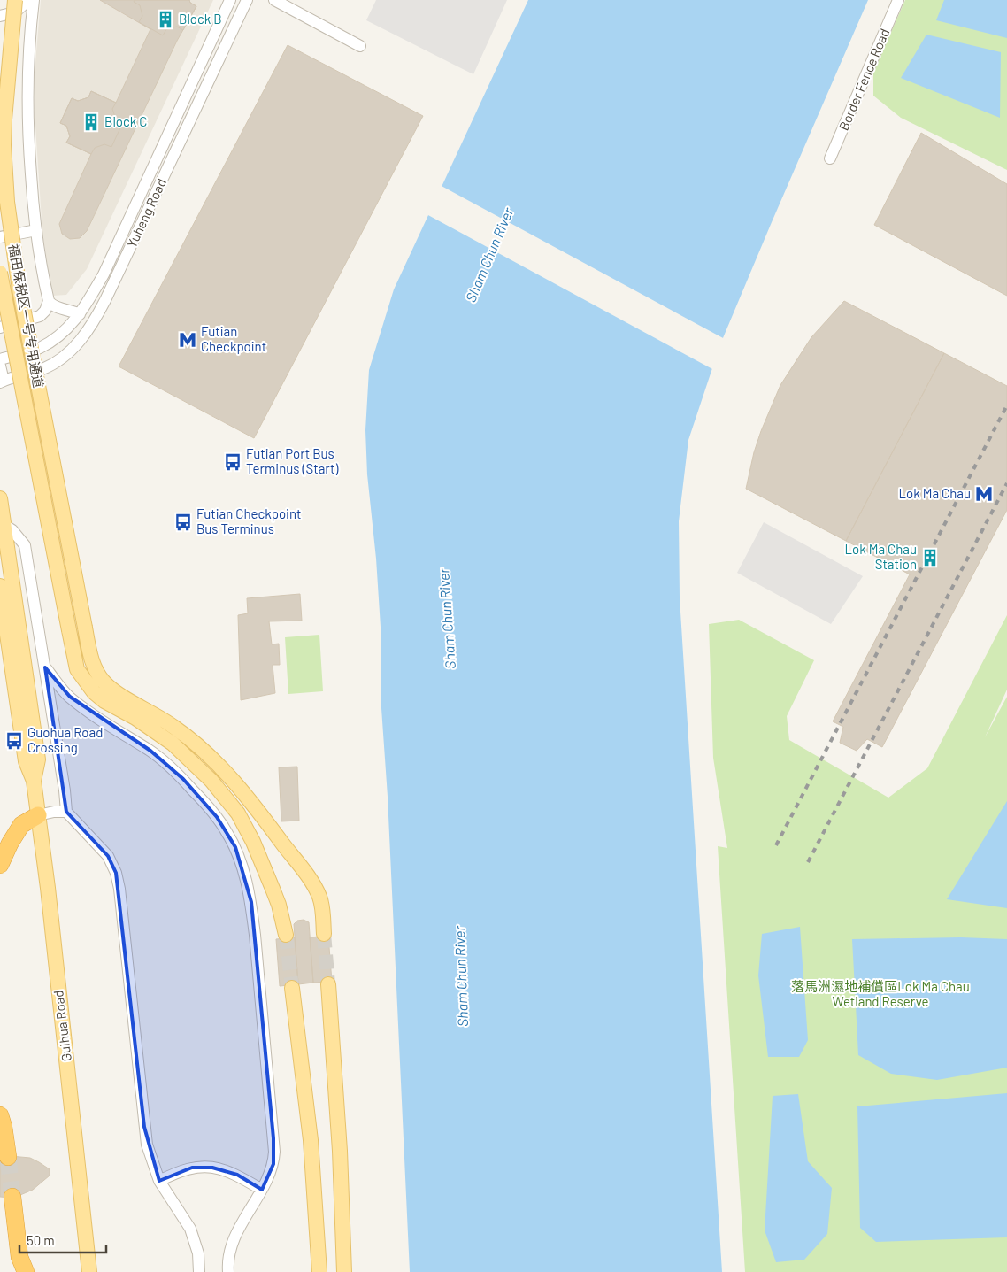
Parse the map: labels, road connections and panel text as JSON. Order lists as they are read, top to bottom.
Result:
{
  "streets": {
    "main road": ["福田保税区一号专用通道", "Guihua Road"],
    "street": ["Border Fence Road", "Yuheng Road"]
  },
  "water": ["Sham Chun River"],
  "parks": ["落馬洲濕地補償區Lok Ma Chau Wetland Reserve"],
  "places": {
    "building": ["Block B", "Block C", "Lok Ma Chau Station"],
    "metro station": ["Futian Checkpoint", "Lok Ma Chau"],
    "bus stop": ["Futian Port Bus Terminus (Start)", "Futian Checkpoint Bus Terminus", "Guohua Road Crossing"]
  },
  "scale_bar": "50 m"
}
